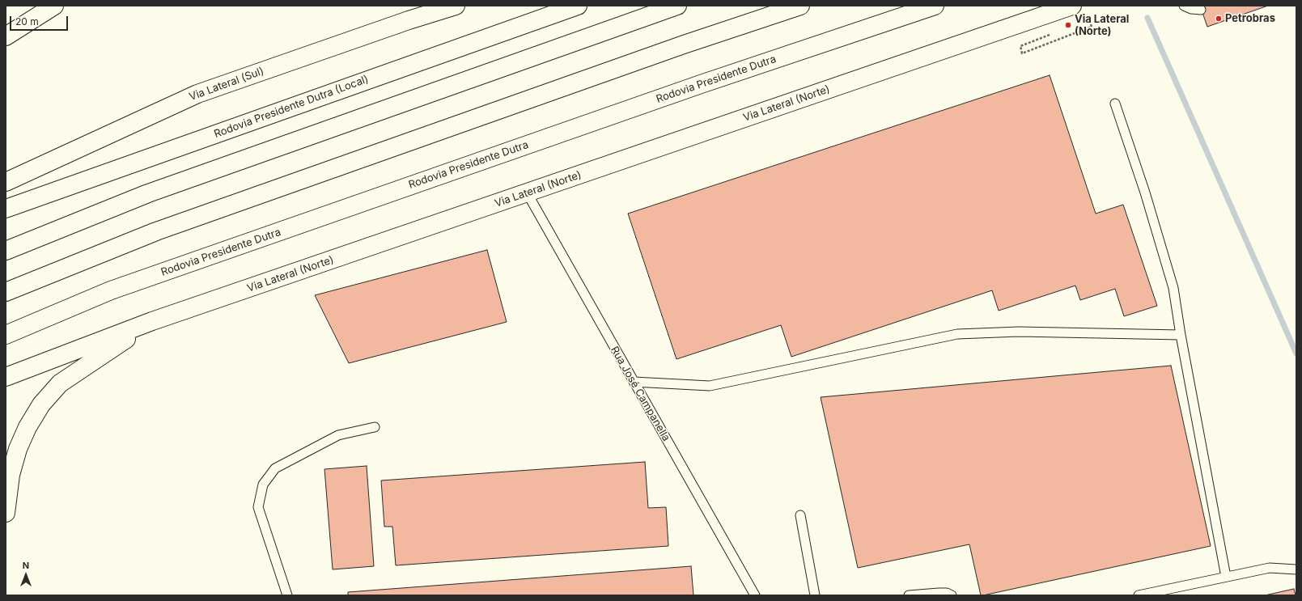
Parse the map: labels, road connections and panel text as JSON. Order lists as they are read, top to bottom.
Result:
{
  "streets": {
    "main road": [
      "Rodovia Presidente Dutra",
      "Via Lateral (Sul)",
      "Via Lateral (Norte)",
      "Rodovia Presidente Dutra (Local)"
    ],
    "lane": ["Rua José Campanella"]
  },
  "crossings": [
    ["Via Lateral (Norte)", "Rua José Campanella"]
  ],
  "places": ["Petrobras", "Via Lateral (Norte)"],
  "scale_bar": "20 m",
  "north": "top"
}
